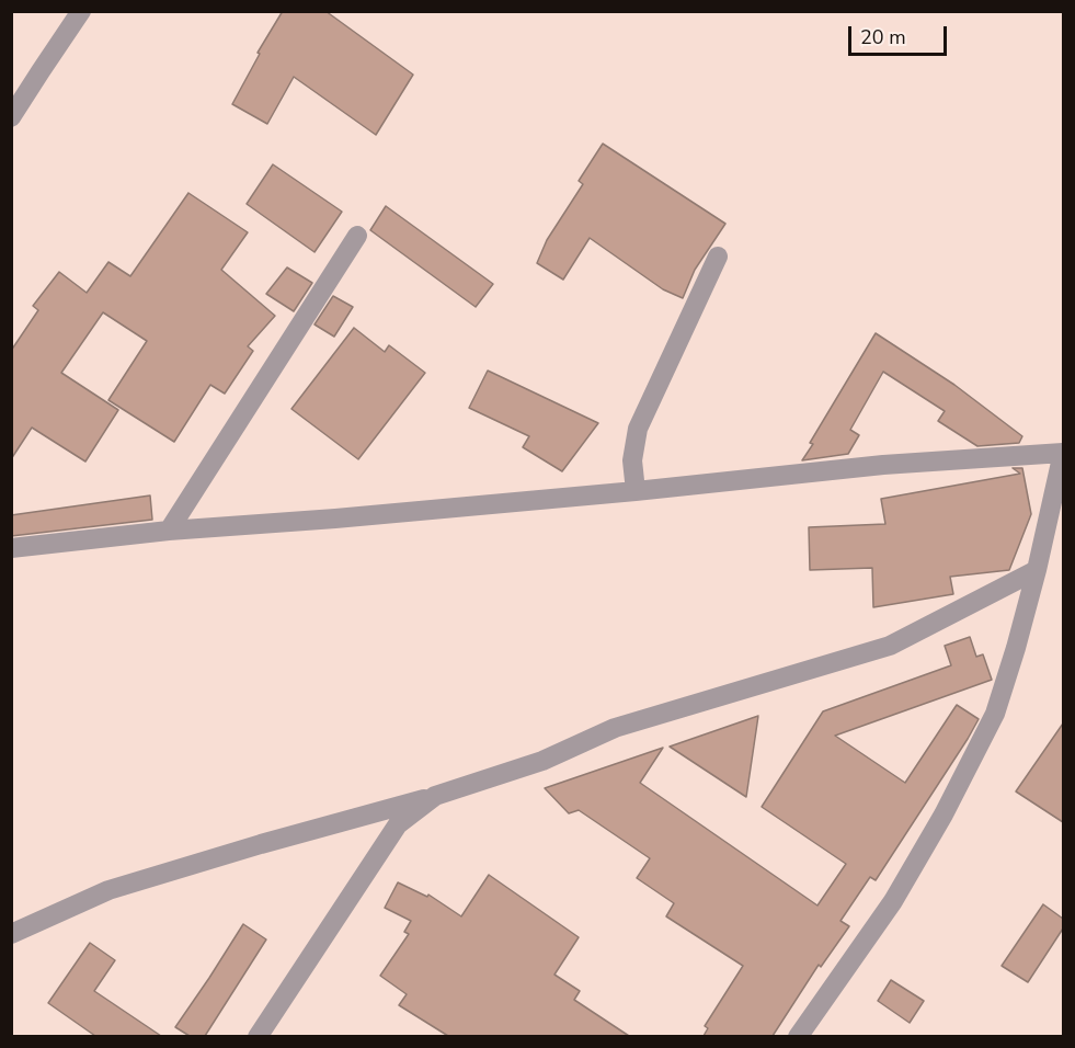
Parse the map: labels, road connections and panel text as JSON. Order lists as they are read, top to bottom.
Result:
{
  "scale_bar": "20 m"
}
